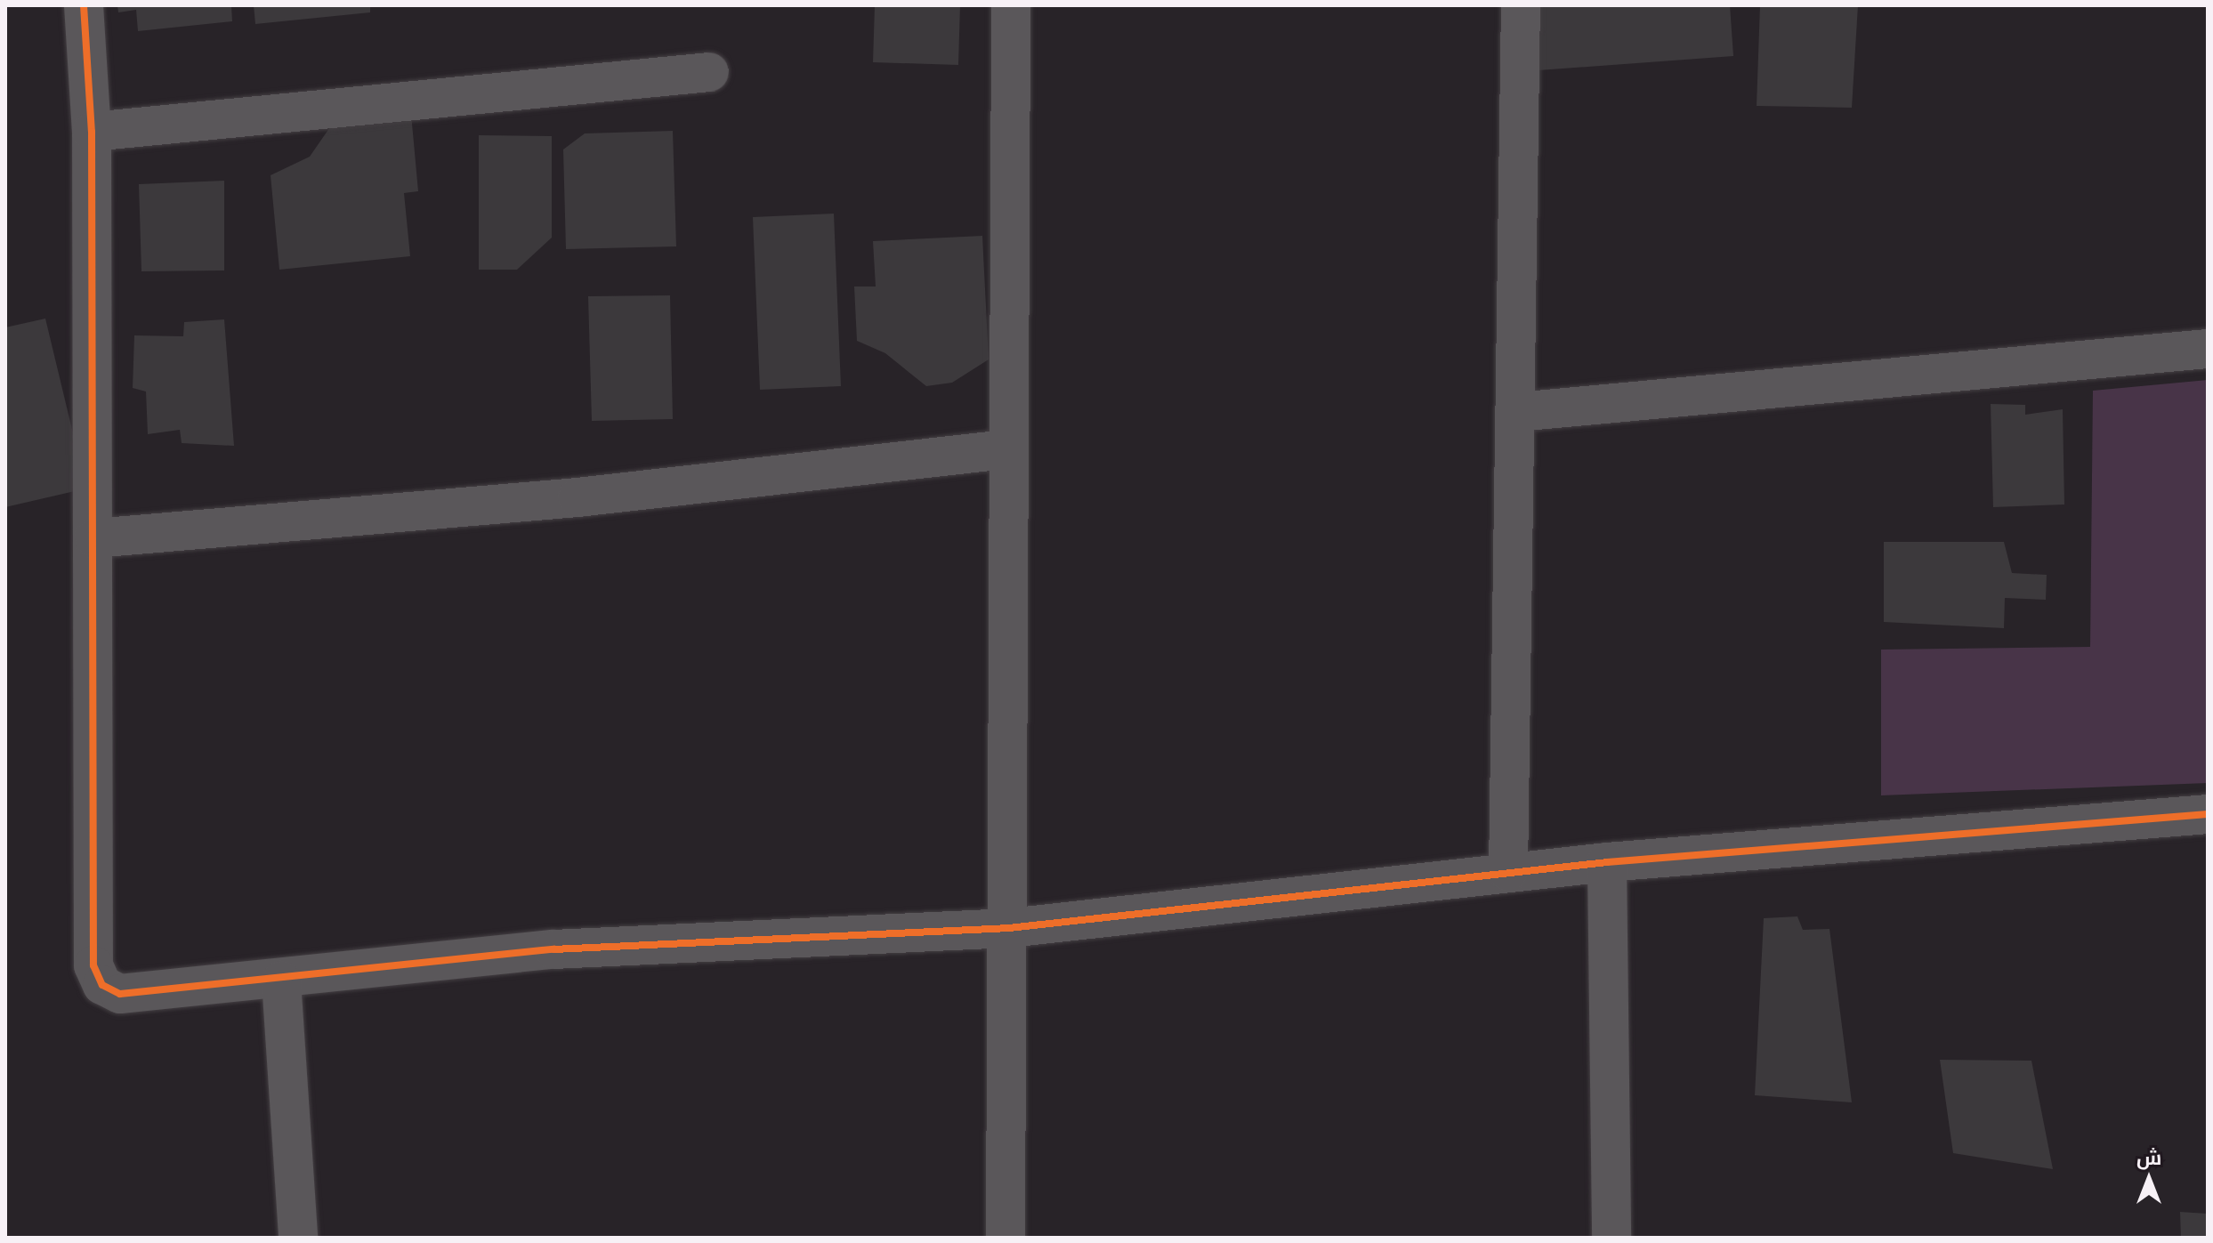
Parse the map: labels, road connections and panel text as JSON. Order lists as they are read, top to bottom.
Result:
{
  "north": "top"
}
